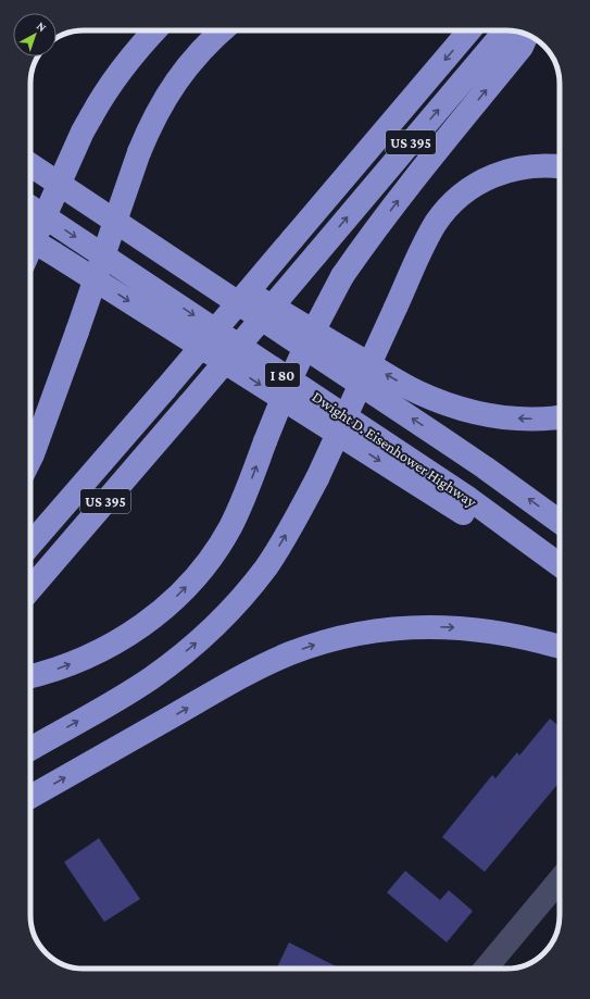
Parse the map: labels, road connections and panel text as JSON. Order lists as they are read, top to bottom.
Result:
{
  "streets": {
    "highway": ["US 395", "I 80", "Dwight D. Eisenhower Highway"]
  },
  "north": "top right"
}
